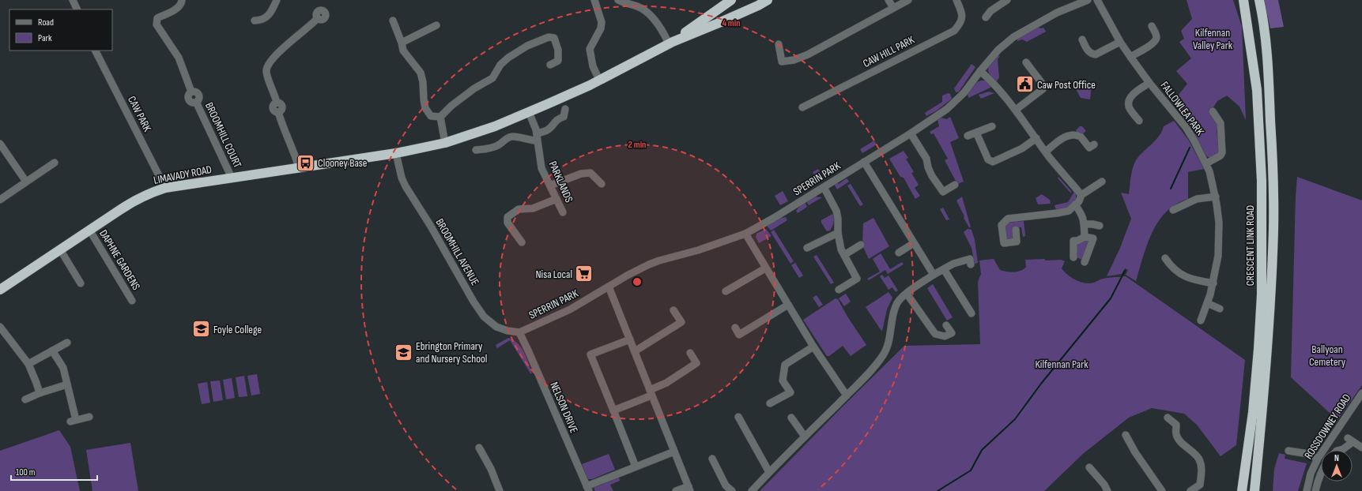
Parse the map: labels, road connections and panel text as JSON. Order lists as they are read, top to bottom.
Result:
{
  "streets": {
    "highway": ["LIMAVADY ROAD", "CRESCENT LINK ROAD"],
    "street": [
      "CAW HILL PARK",
      "FALLOWLEA PARK",
      "CAW PARK",
      "BROOMHILL COURT",
      "SPERRIN PARK",
      "PARKLANDS",
      "BROOMHILL AVENUE",
      "DAPHNE GARDENS",
      "NELSON DRIVE",
      "ROSSDOWNEY ROAD"
    ]
  },
  "crossings": [
    ["CAW PARK", "LIMAVADY ROAD"],
    ["BROOMHILL COURT", "LIMAVADY ROAD"],
    ["LIMAVADY ROAD", "PARKLANDS"],
    ["LIMAVADY ROAD", "BROOMHILL AVENUE"],
    ["LIMAVADY ROAD", "DAPHNE GARDENS"],
    ["SPERRIN PARK", "BROOMHILL AVENUE"],
    ["SPERRIN PARK", "NELSON DRIVE"],
    ["BROOMHILL AVENUE", "NELSON DRIVE"]
  ],
  "parks": ["Kilfennan Valley Park", "Ballyoan Cemetery", "Kilfennan Park"],
  "places": {
    "public building": ["Caw Post Office"],
    "bus stop": ["Clooney Base"],
    "supermarket": ["Nisa Local"],
    "school or university": ["Foyle College", "Ebrington Primary and Nursery School"]
  },
  "legend": ["Road", "Park"],
  "scale_bar": "100 m",
  "north": "top",
  "rings": ["4 min", "2 min"]
}
